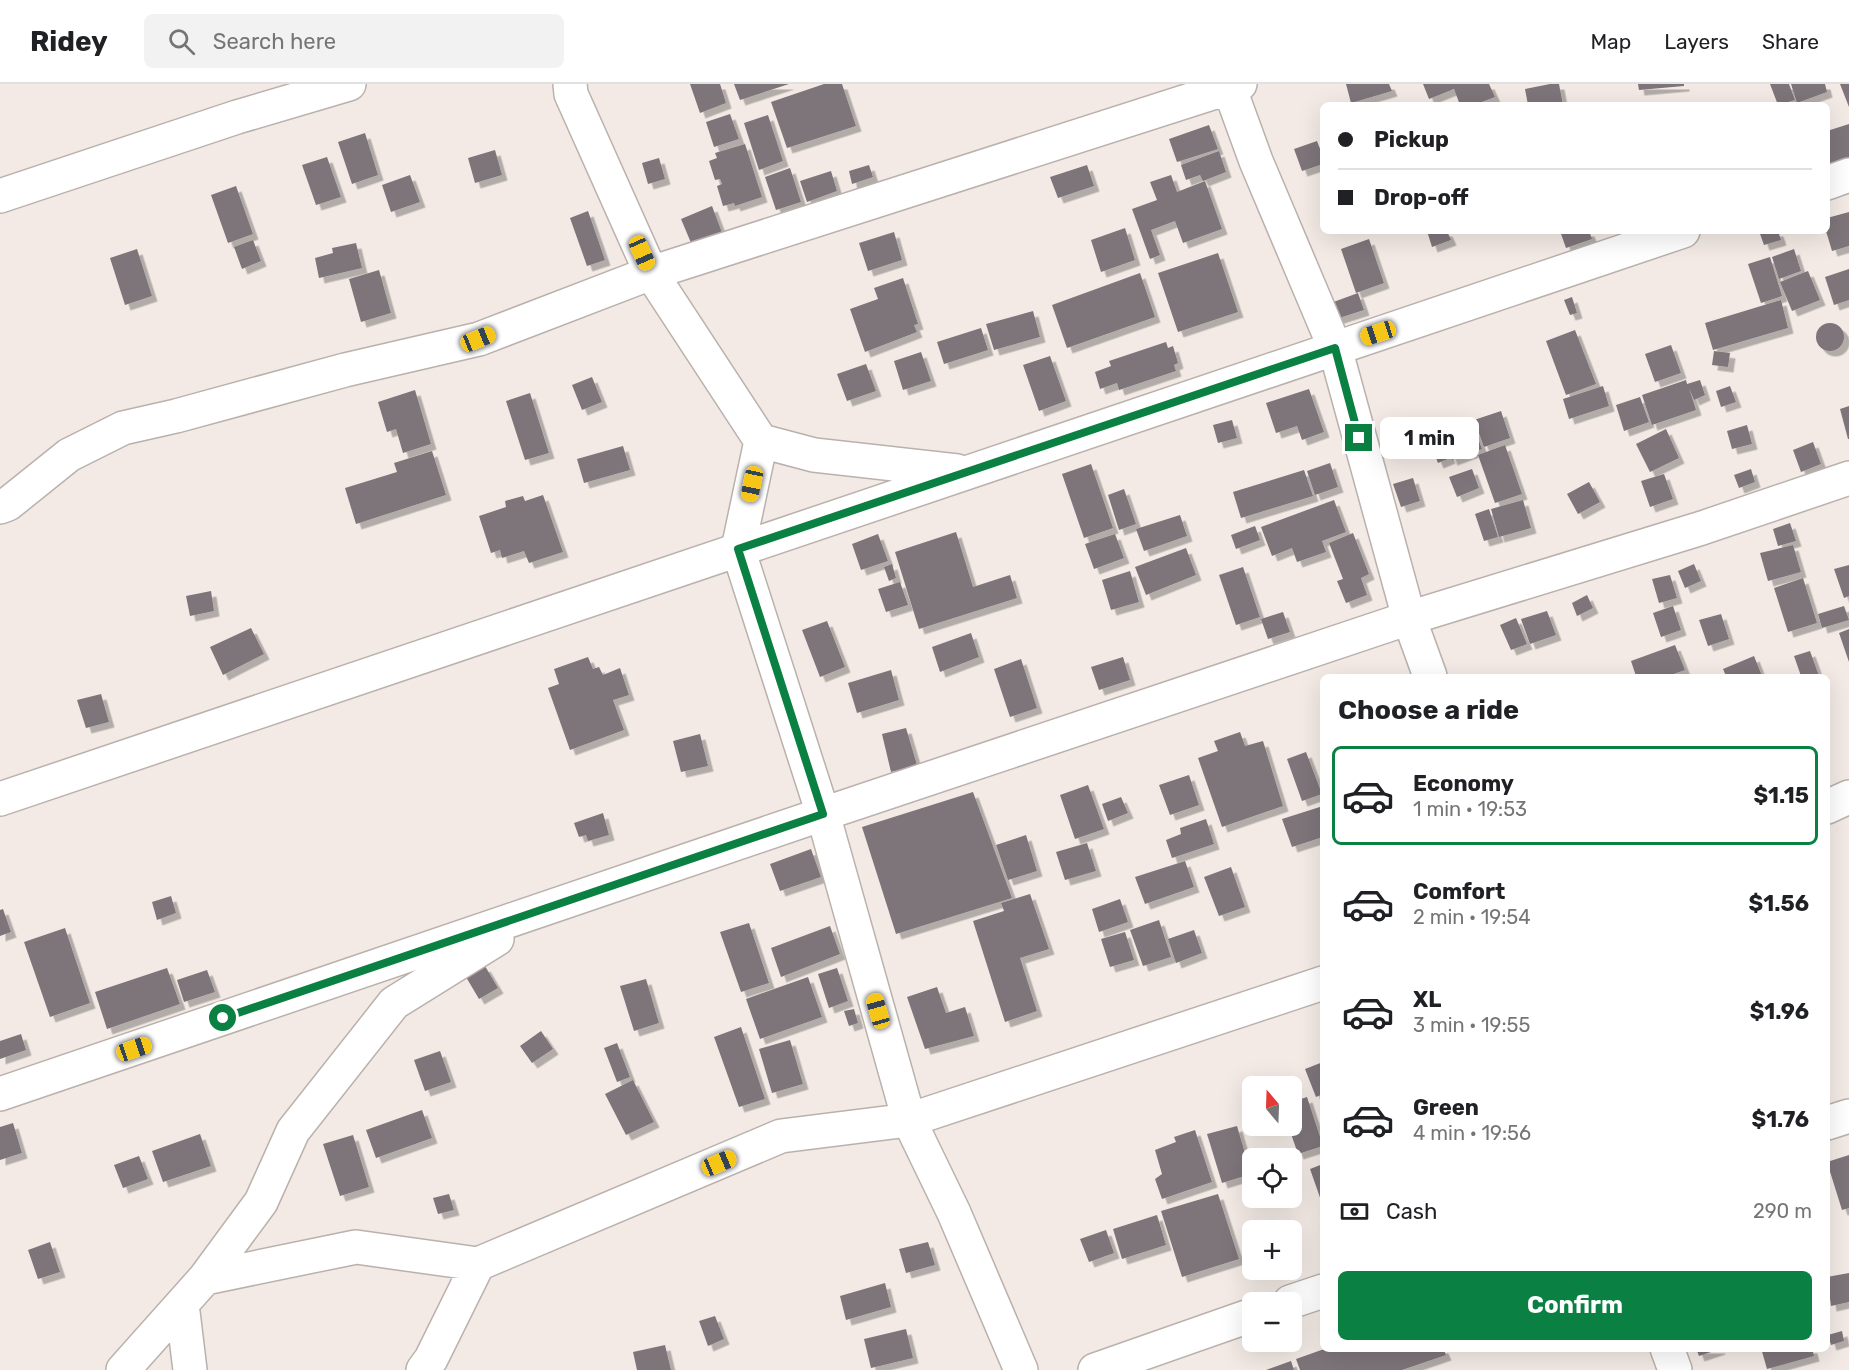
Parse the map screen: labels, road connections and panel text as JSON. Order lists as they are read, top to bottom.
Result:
{
  "north": "top",
  "page": {
    "header": "Ridey",
    "search": "Search here",
    "nav": ["Map", "Layers", "Share"],
    "banner": ["Pickup", "Drop-off"],
    "bubble": "1 min",
    "heading": "Choose a ride",
    "list": [
      {
        "name": "Economy",
        "note": "1 min · 19:53",
        "value": "$1.15"
      },
      {
        "name": "Comfort",
        "note": "2 min · 19:54",
        "value": "$1.56"
      },
      {
        "name": "XL",
        "note": "3 min · 19:55",
        "value": "$1.96"
      },
      {
        "name": "Green",
        "note": "4 min · 19:56",
        "value": "$1.76"
      }
    ],
    "map_buttons": ["+", "−"],
    "pay": ["Cash", "290 m"],
    "buttons": "Confirm"
  }
}
